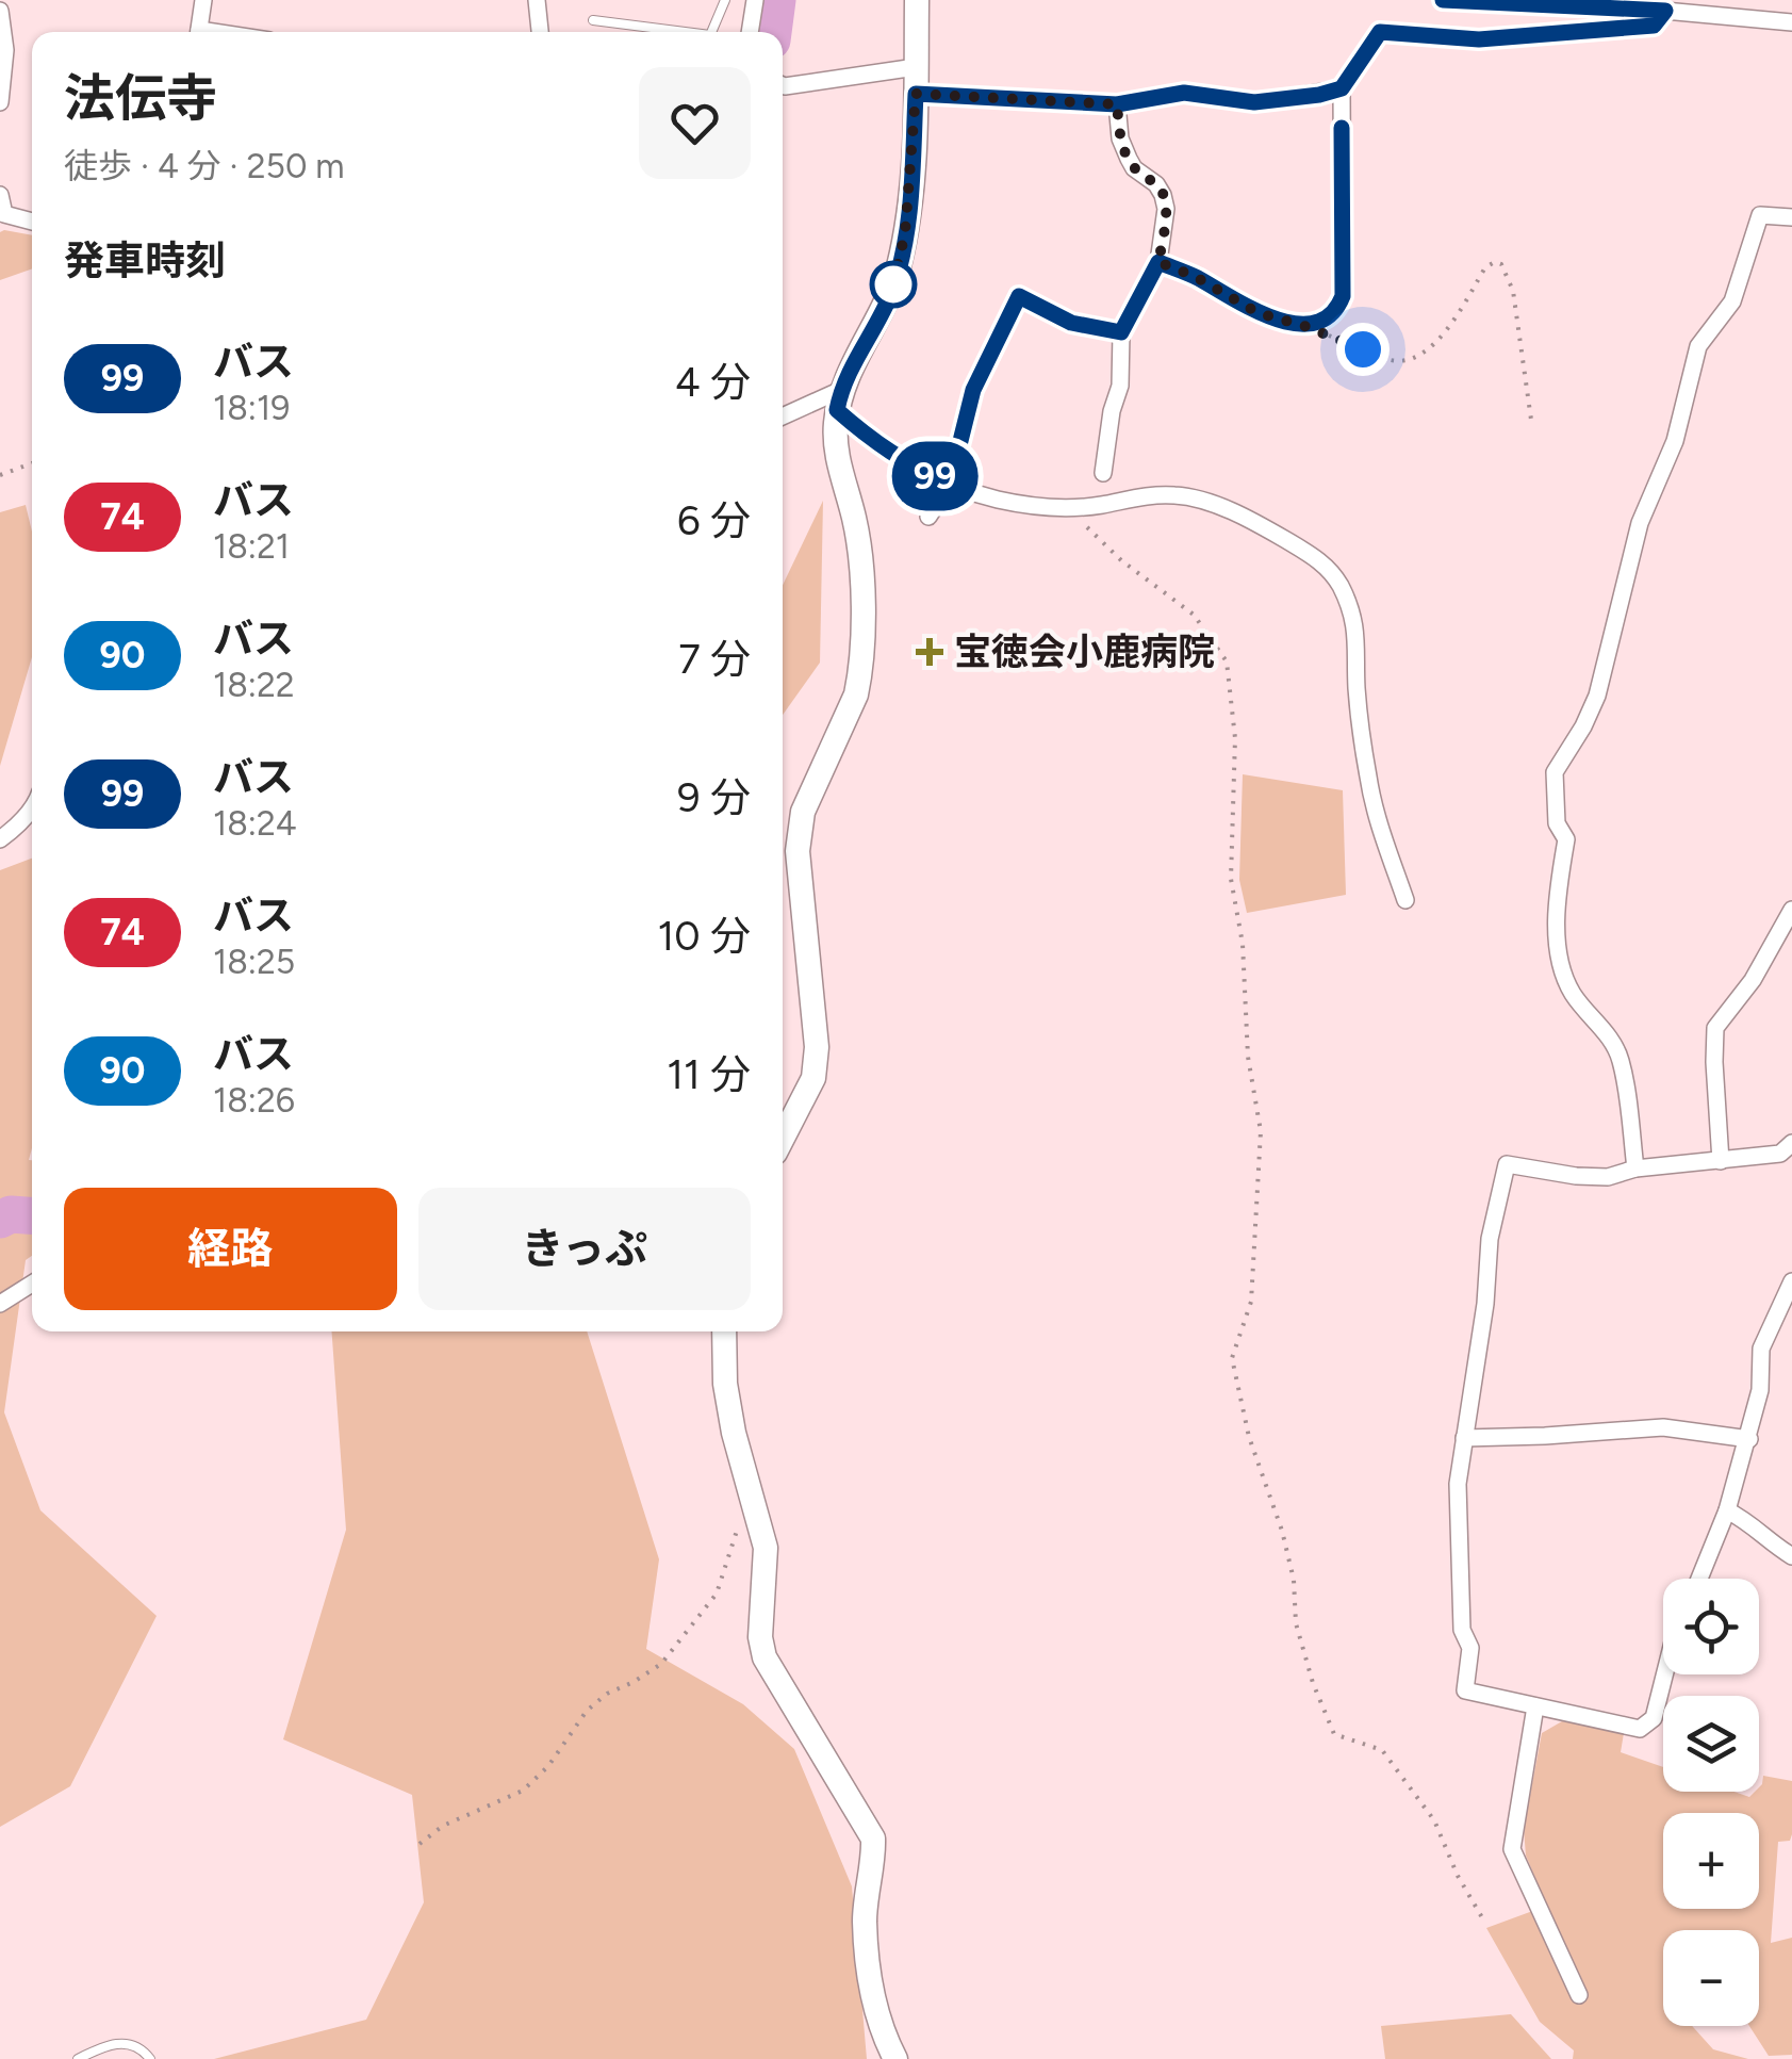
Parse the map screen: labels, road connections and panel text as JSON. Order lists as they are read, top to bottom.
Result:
{
  "places": {
    "health": ["宝徳会小鹿病院"]
  },
  "lines": ["bus line 99"],
  "page": {
    "on_map": "99",
    "heading": [
      ["法伝寺", "徒歩 · 4 分 · 250 m"],
      "発車時刻"
    ],
    "list": [
      {
        "mark": "99",
        "name": "バス",
        "note": "18:19",
        "value": "4 分"
      },
      {
        "mark": "74",
        "name": "バス",
        "note": "18:21",
        "value": "6 分"
      },
      {
        "mark": "90",
        "name": "バス",
        "note": "18:22",
        "value": "7 分"
      },
      {
        "mark": "99",
        "name": "バス",
        "note": "18:24",
        "value": "9 分"
      },
      {
        "mark": "74",
        "name": "バス",
        "note": "18:25",
        "value": "10 分"
      },
      {
        "mark": "90",
        "name": "バス",
        "note": "18:26",
        "value": "11 分"
      }
    ],
    "buttons": ["経路", "きっぷ"],
    "map_buttons": ["+", "−"]
  }
}
